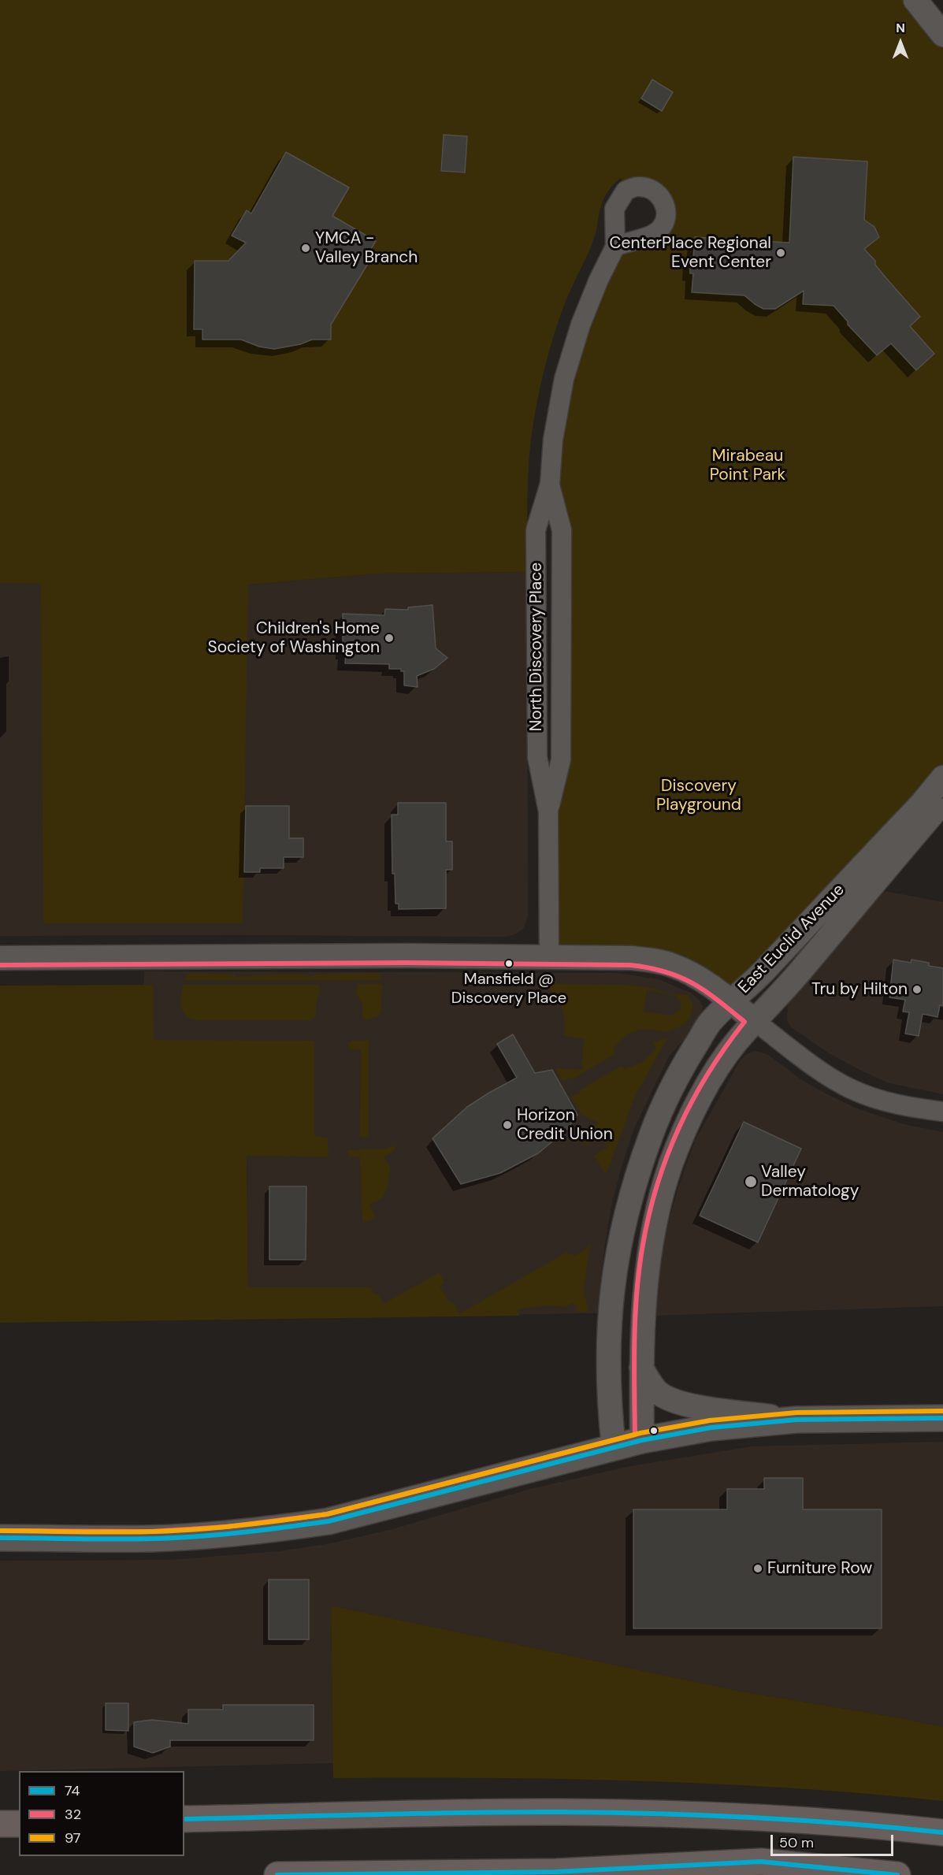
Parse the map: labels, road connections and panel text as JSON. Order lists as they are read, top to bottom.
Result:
{
  "streets": {
    "street": ["North Discovery Place", "East Euclid Avenue"]
  },
  "parks": ["Mirabeau Point Park", "Discovery Playground"],
  "places": [
    "YMCA - Valley Branch",
    "CenterPlace Regional Event Center",
    "Children's Home Society of Washington",
    "Mansfield @ Discovery Place",
    "Tru by Hilton",
    "Horizon Credit Union",
    "Valley Dermatology",
    "Furniture Row"
  ],
  "lines": ["transit line 32", "transit line 97", "transit line 74"],
  "legend": ["74", "32", "97"],
  "scale_bar": "50 m",
  "north": "top"
}
